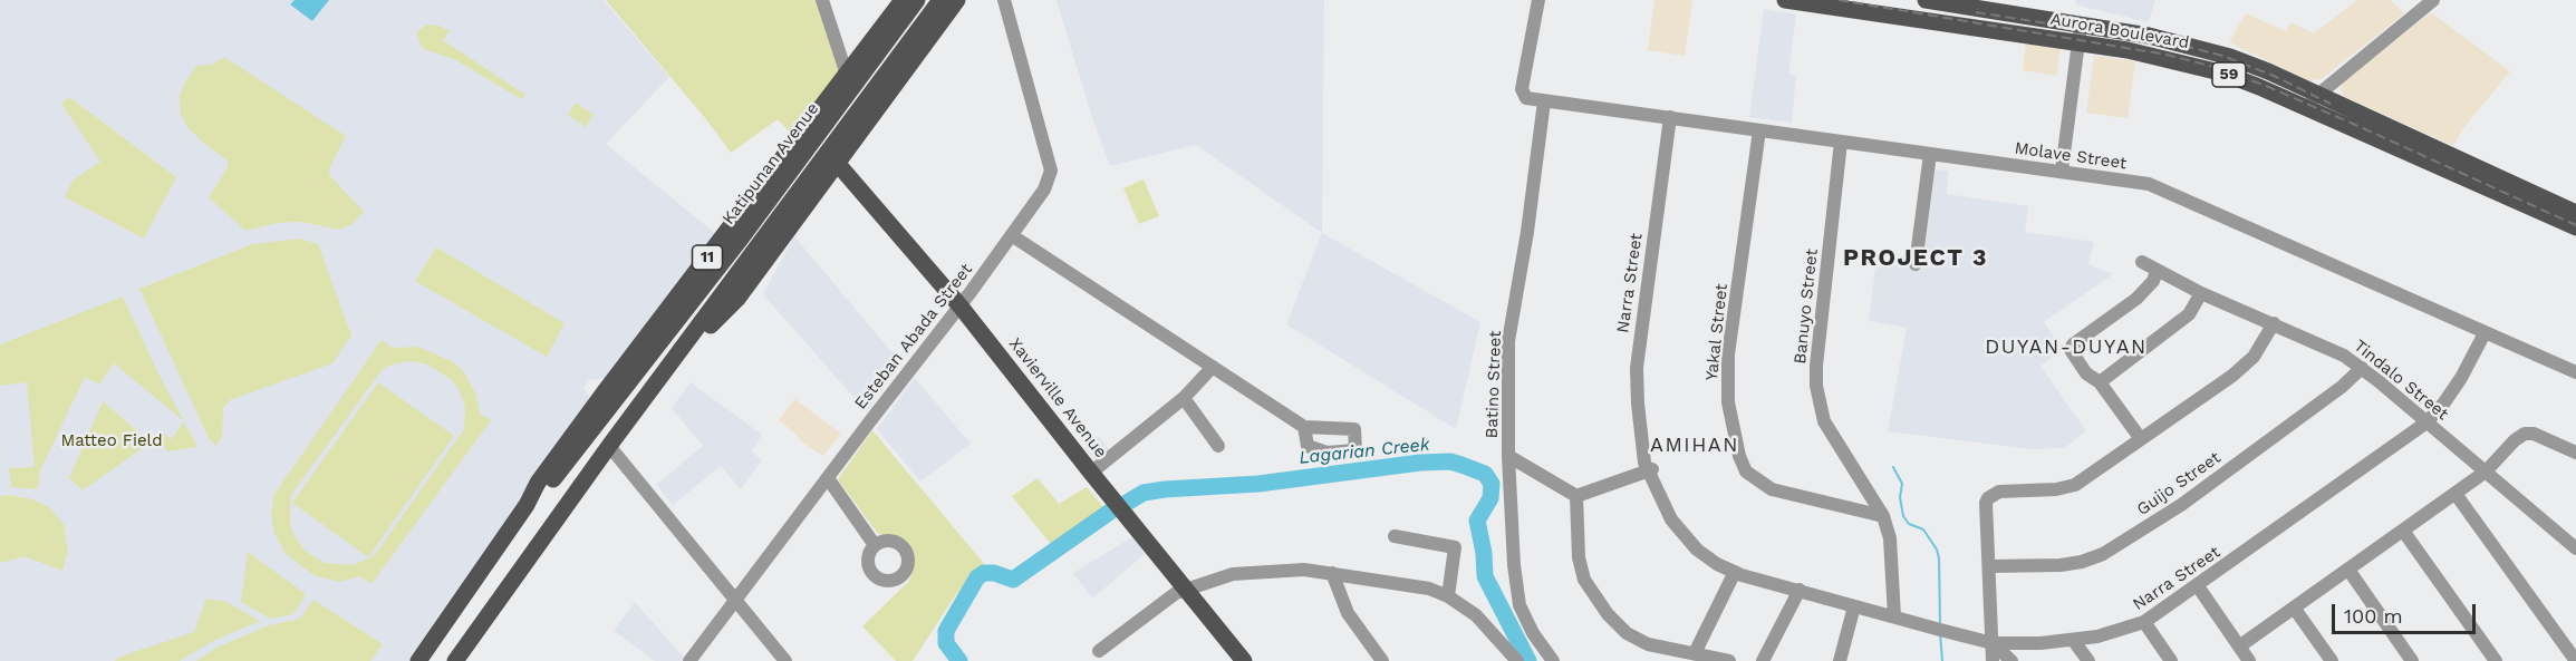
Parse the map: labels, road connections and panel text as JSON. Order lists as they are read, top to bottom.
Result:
{
  "streets": {
    "main road": [
      "Aurora Boulevard",
      "59",
      "Katipunan Avenue",
      "11",
      "Xavierville Avenue"
    ],
    "street": [
      "Molave Street",
      "Narra Street",
      "Banuyo Street",
      "Yakal Street",
      "Esteban Abada Street",
      "Tindalo Street",
      "Batino Street",
      "Guijo Street"
    ]
  },
  "crossings": [
    ["Molave Street", "Narra Street"],
    ["Molave Street", "Banuyo Street"],
    ["Molave Street", "Yakal Street"],
    ["Molave Street", "Batino Street"],
    ["11", "Xavierville Avenue"],
    ["Narra Street", "Banuyo Street"],
    ["Narra Street", "Tindalo Street"],
    ["Banuyo Street", "Yakal Street"],
    ["Esteban Abada Street", "Xavierville Avenue"],
    ["Tindalo Street", "Guijo Street"]
  ],
  "districts": ["PROJECT 3", "DUYAN-DUYAN", "AMIHAN"],
  "water": ["Lagarian Creek"],
  "parks": ["Matteo Field"],
  "scale_bar": "100 m"
}
